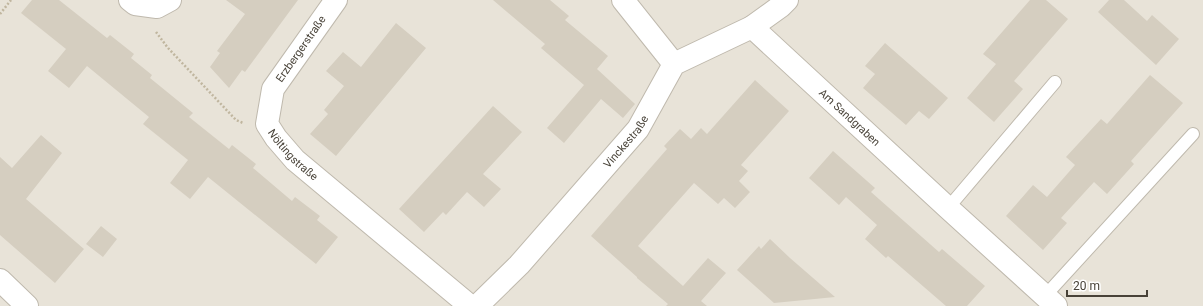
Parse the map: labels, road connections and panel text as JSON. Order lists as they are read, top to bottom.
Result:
{
  "streets": {
    "street": [
      "Erzbergerstraße",
      "Am Sandgraben",
      "Vinckestraße",
      "Nöltingstraße"
    ]
  },
  "crossings": [
    ["Erzbergerstraße", "Nöltingstraße"]
  ],
  "scale_bar": "20 m"
}
